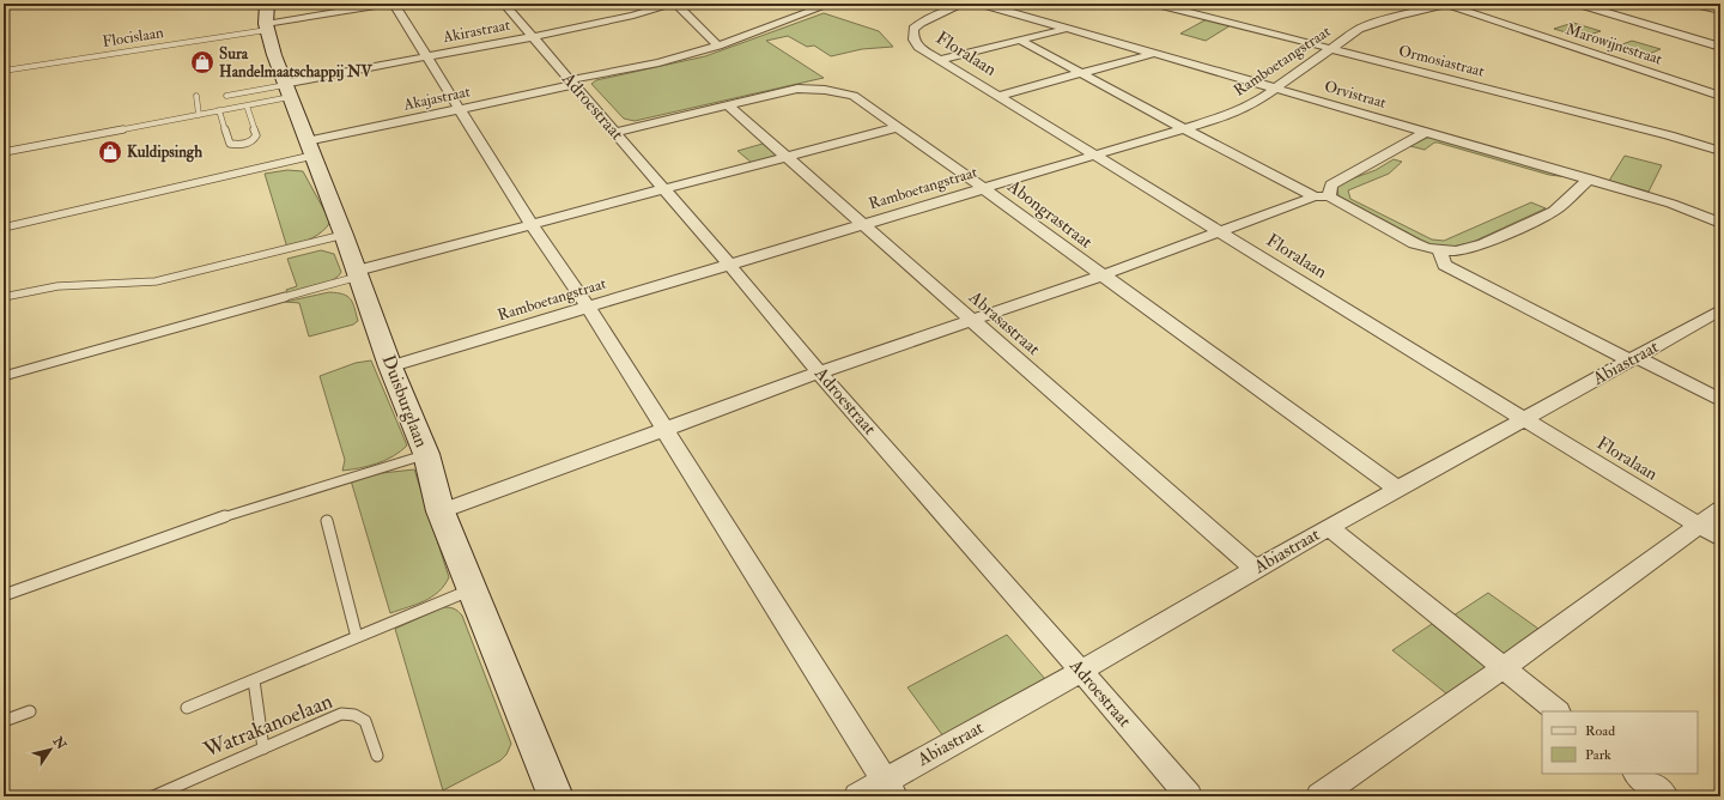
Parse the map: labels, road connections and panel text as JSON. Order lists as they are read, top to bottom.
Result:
{
  "streets": {
    "street": [
      "Akirastraat",
      "Flocislaan",
      "Marowijnestraat",
      "Floralaan",
      "Ramboetangstraat",
      "Ormosiastraat",
      "Orvistraat",
      "Akajastraat",
      "Adroestraat",
      "Abongrastraat",
      "Abrasastraat",
      "Abiastraat",
      "Duisburglaan"
    ],
    "lane": ["Watrakanoelaan"]
  },
  "crossings": [
    ["Akirastraat", "Adroestraat"],
    ["Akirastraat", "Duisburglaan"],
    ["Flocislaan", "Duisburglaan"],
    ["Marowijnestraat", "Ramboetangstraat"],
    ["Floralaan", "Ramboetangstraat"],
    ["Floralaan", "Abiastraat"],
    ["Ramboetangstraat", "Ormosiastraat"],
    ["Ramboetangstraat", "Orvistraat"],
    ["Ramboetangstraat", "Adroestraat"],
    ["Ramboetangstraat", "Abongrastraat"],
    ["Ramboetangstraat", "Abrasastraat"],
    ["Ramboetangstraat", "Duisburglaan"],
    ["Akajastraat", "Adroestraat"],
    ["Akajastraat", "Duisburglaan"],
    ["Adroestraat", "Abongrastraat"],
    ["Adroestraat", "Abiastraat"],
    ["Abongrastraat", "Abrasastraat"],
    ["Abongrastraat", "Abiastraat"],
    ["Abrasastraat", "Abiastraat"]
  ],
  "places": {
    "shop": ["Sura Handelmaatschappij NV", "Kuldipsingh"]
  },
  "legend": ["Road", "Park"],
  "north": "top right"
}
